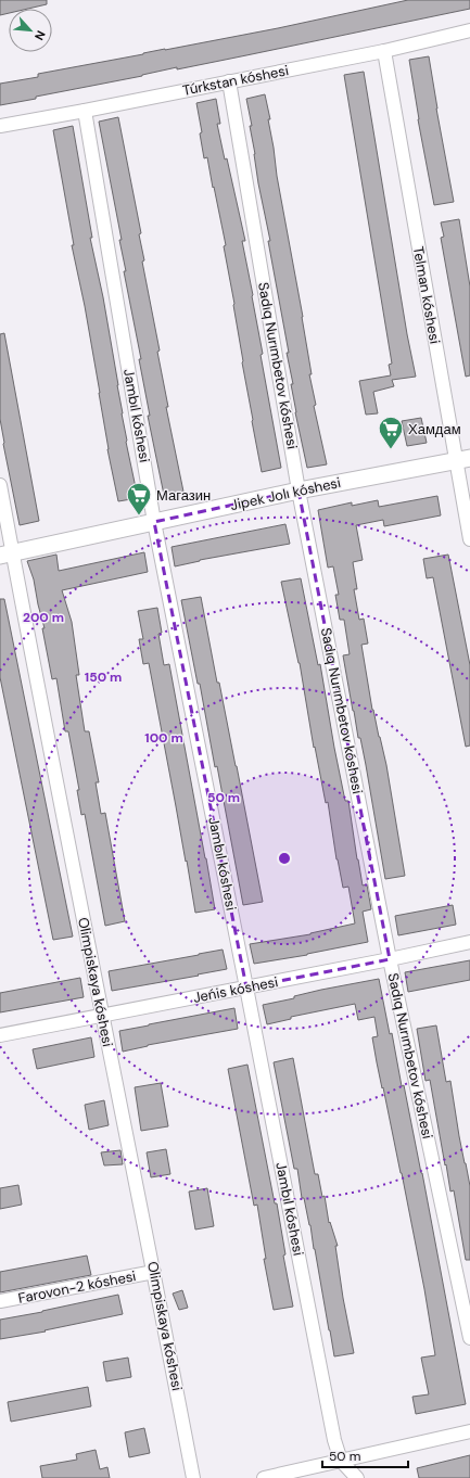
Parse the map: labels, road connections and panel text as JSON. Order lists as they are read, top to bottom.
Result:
{
  "streets": {
    "street": [
      "Túrkstan kóshesi",
      "Telman kóshesi",
      "Sadıq Nurımbetov kóshesi",
      "Jambıl kóshesi",
      "Jipek Jolı kóshesi",
      "Olimpiskaya kóshesi",
      "Jeńis kóshesi",
      "Farovon-2 kóshesi"
    ]
  },
  "crossings": [
    ["Túrkstan kóshesi", "Telman kóshesi"],
    ["Túrkstan kóshesi", "Sadıq Nurımbetov kóshesi"],
    ["Túrkstan kóshesi", "Jambıl kóshesi"],
    ["Telman kóshesi", "Jipek Jolı kóshesi"],
    ["Sadıq Nurımbetov kóshesi", "Jipek Jolı kóshesi"],
    ["Sadıq Nurımbetov kóshesi", "Jeńis kóshesi"],
    ["Jambıl kóshesi", "Jipek Jolı kóshesi"],
    ["Jambıl kóshesi", "Jeńis kóshesi"],
    ["Jipek Jolı kóshesi", "Olimpiskaya kóshesi"],
    ["Olimpiskaya kóshesi", "Jeńis kóshesi"],
    ["Olimpiskaya kóshesi", "Farovon-2 kóshesi"]
  ],
  "places": {
    "supermarket": ["Хамдам", "Магазин"]
  },
  "scale_bar": "50 m",
  "north": "bottom right",
  "rings": [
    "200 m",
    "150 m",
    "100 m",
    "50 m"
  ]
}
